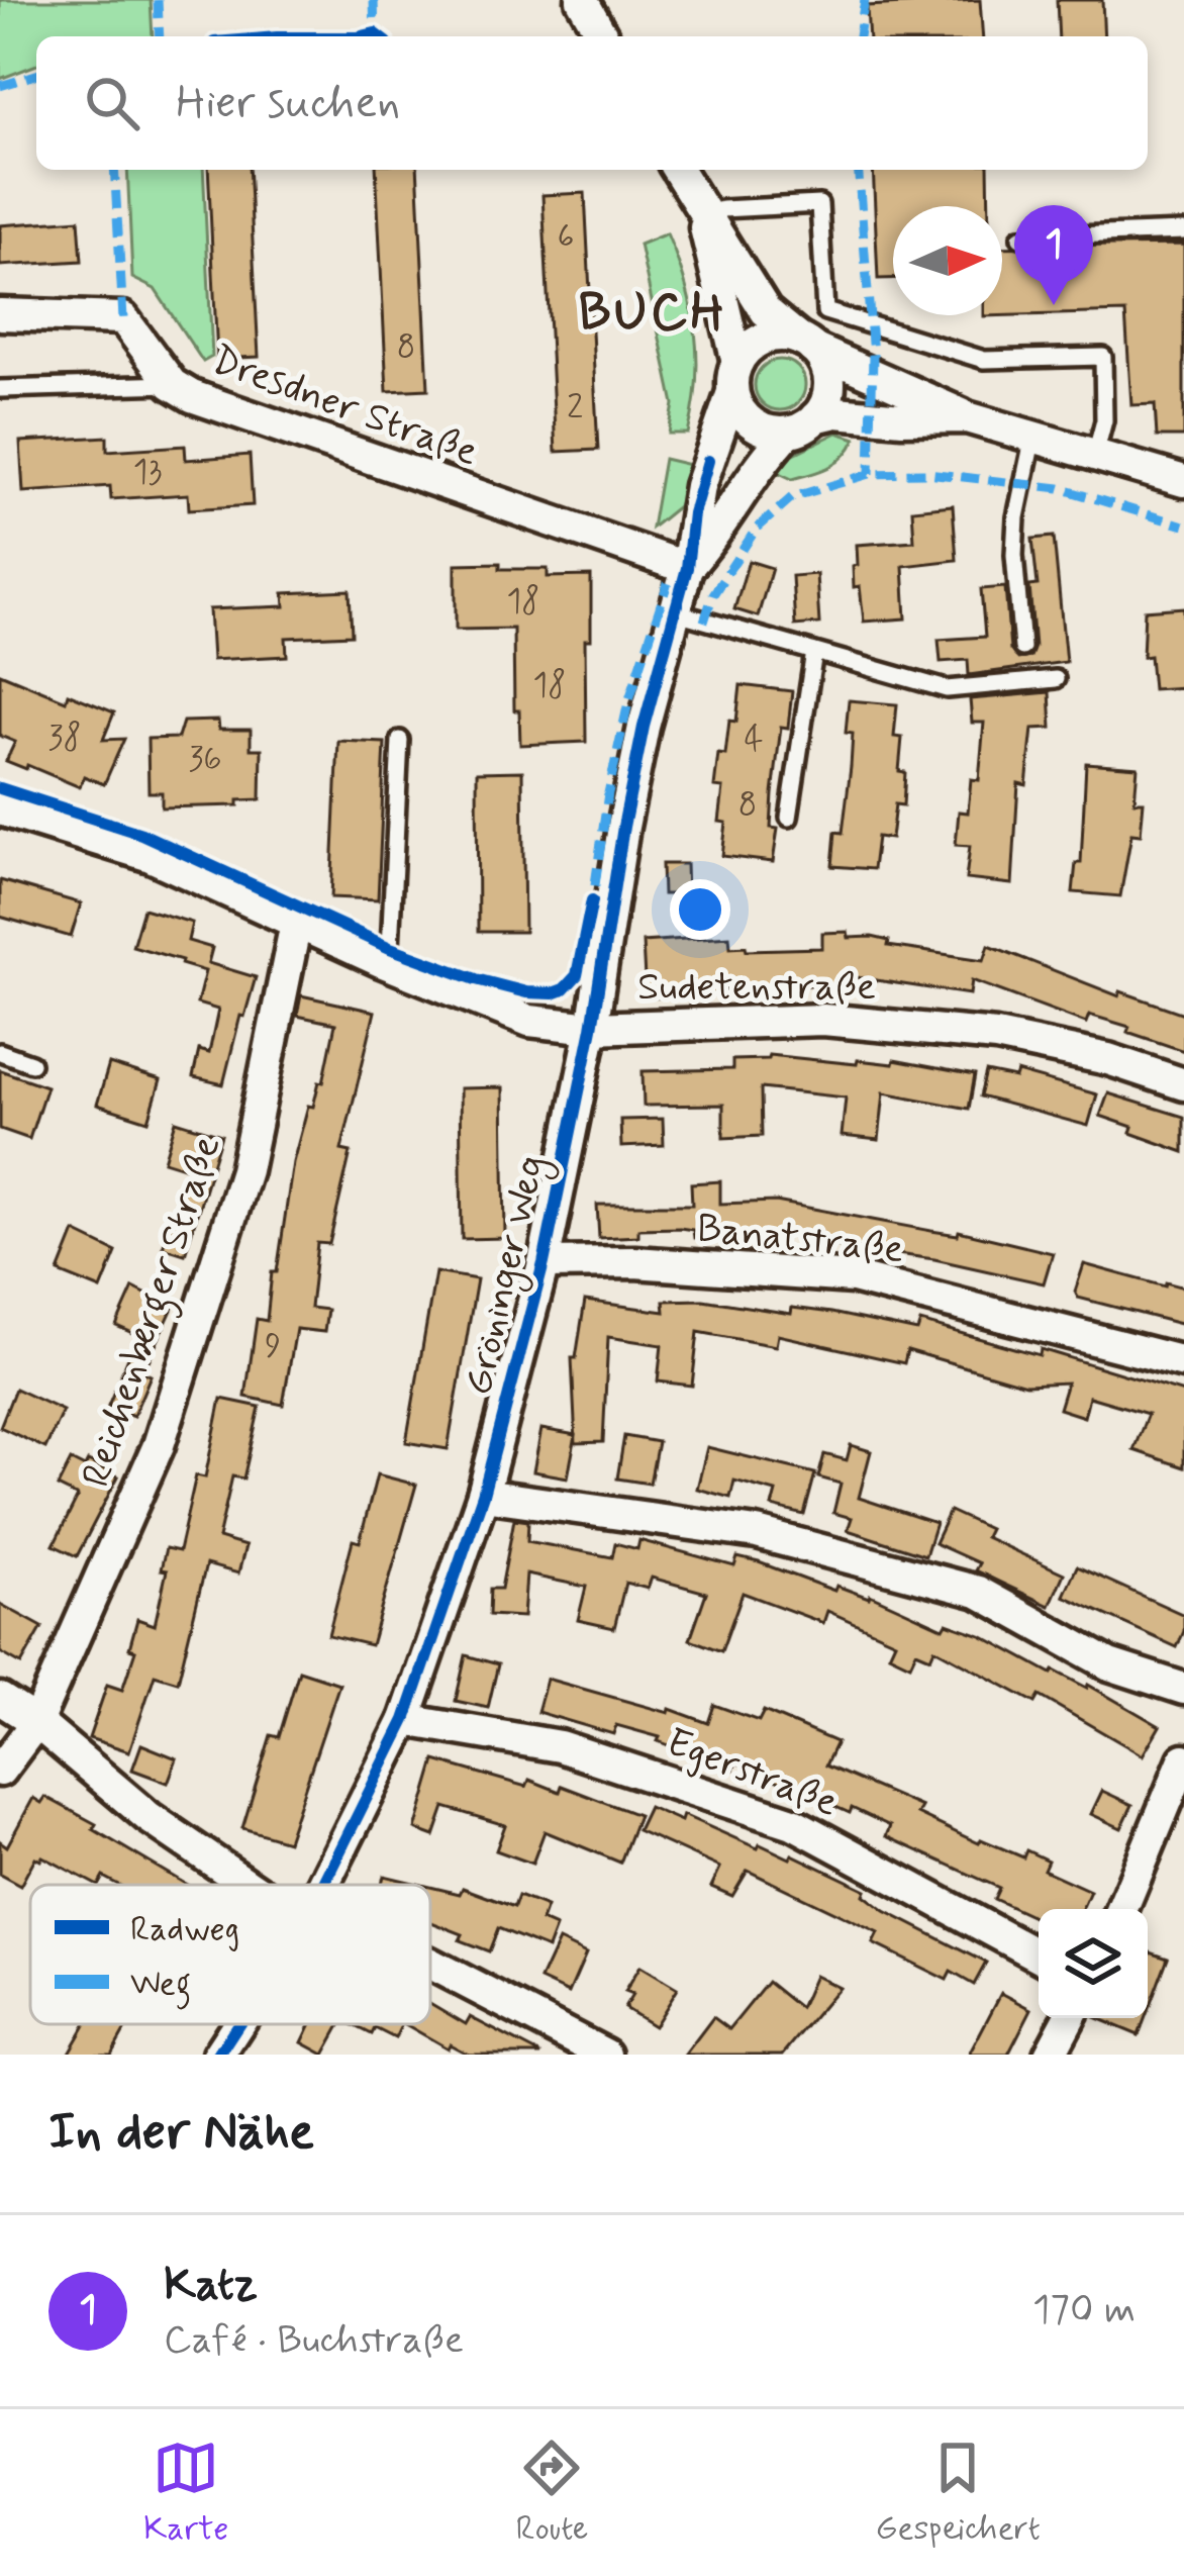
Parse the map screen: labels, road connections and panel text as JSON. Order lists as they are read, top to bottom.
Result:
{
  "streets": {
    "street": [
      "Dresdner Straße",
      "Sudetenstraße",
      "Banatstraße",
      "Gröninger Weg",
      "Reichenberger Straße",
      "Egerstraße"
    ]
  },
  "crossings": [
    ["Dresdner Straße", "Gröninger Weg"],
    ["Sudetenstraße", "Gröninger Weg"],
    ["Sudetenstraße", "Reichenberger Straße"],
    ["Banatstraße", "Gröninger Weg"],
    ["Gröninger Weg", "Egerstraße"]
  ],
  "districts": ["BUCH"],
  "house_numbers": [
    "6",
    "8",
    "2",
    "13",
    "18",
    "18",
    "38",
    "4",
    "36",
    "8",
    "9"
  ],
  "legend": ["Radweg", "Weg"],
  "north": "right",
  "page": {
    "search": "Hier suchen",
    "pins": "1",
    "heading": "In der Nähe",
    "list": [
      {
        "mark": "1",
        "name": "Katz",
        "note": "Café · Buchstraße",
        "value": "170 m"
      }
    ],
    "nav": ["Karte", "Route", "Gespeichert"]
  }
}
